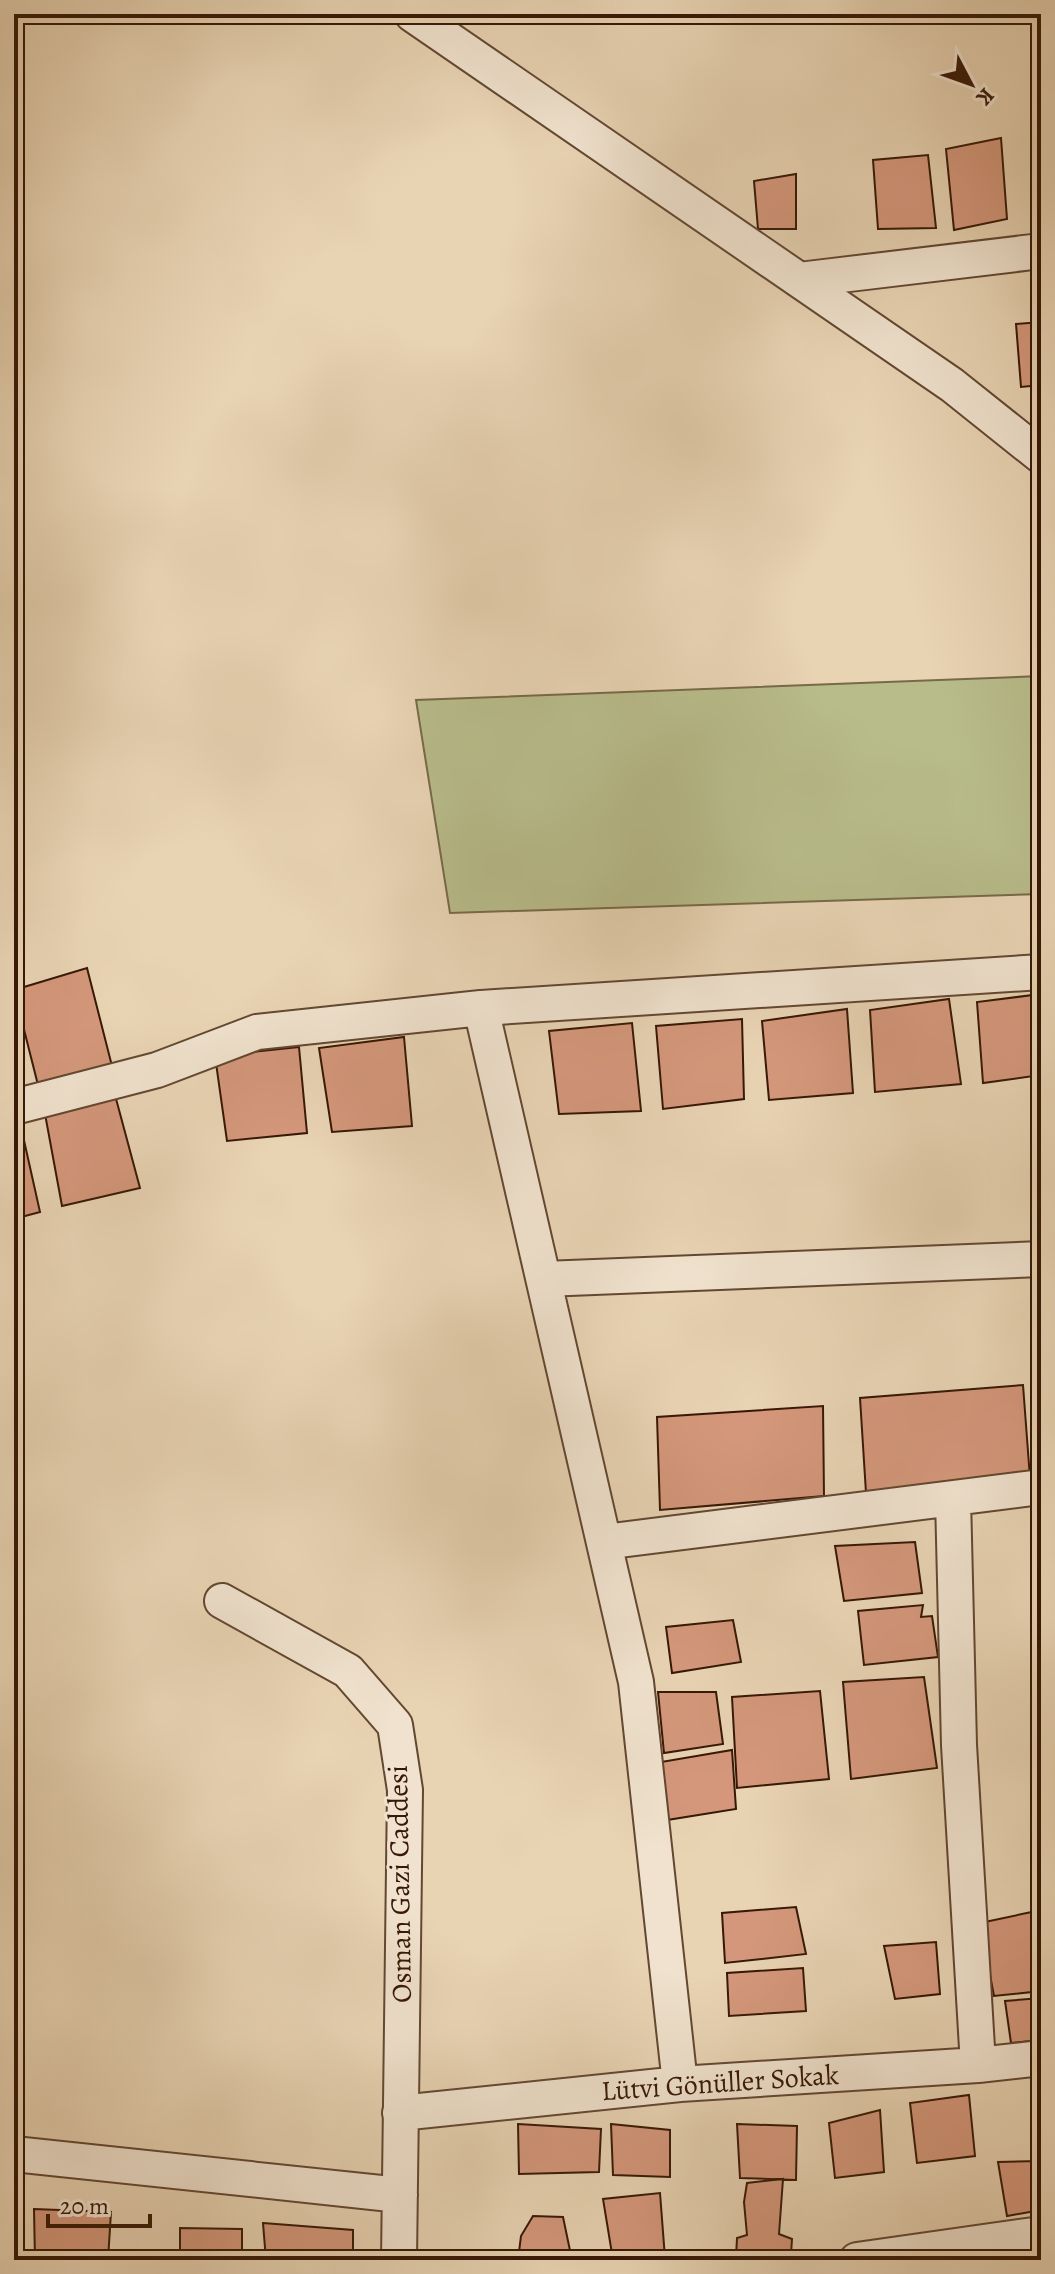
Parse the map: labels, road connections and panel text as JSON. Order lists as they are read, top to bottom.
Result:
{
  "streets": {
    "street": ["Osman Gazi Caddesi", "Lütvi Gönüller Sokak"]
  },
  "crossings": [
    ["Osman Gazi Caddesi", "Lütvi Gönüller Sokak"]
  ],
  "scale_bar": "20 m",
  "north": "bottom right"
}
